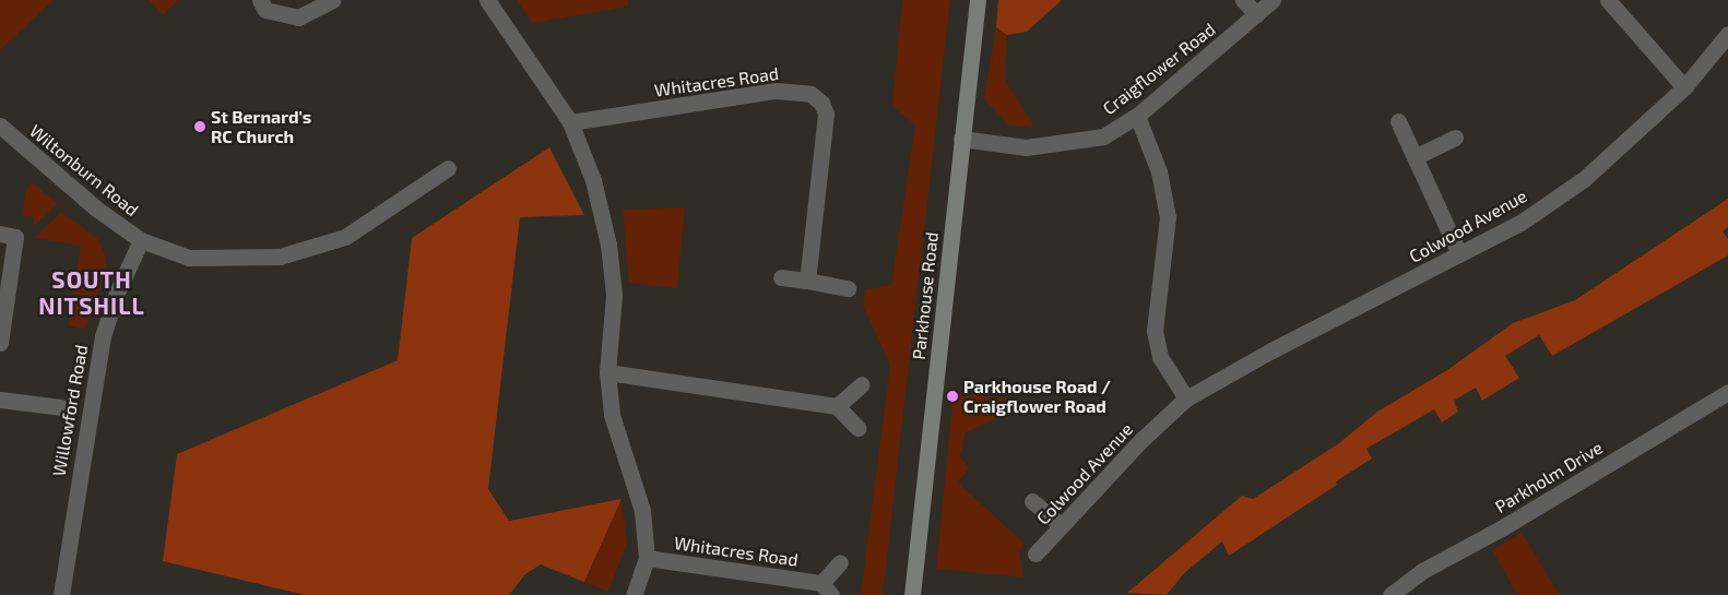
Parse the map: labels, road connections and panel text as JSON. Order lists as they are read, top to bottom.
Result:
{
  "streets": {
    "main road": ["Parkhouse Road"],
    "street": [
      "Craigflower Road",
      "Whitacres Road",
      "Wiltonburn Road",
      "Colwood Avenue",
      "Willowford Road",
      "Parkholm Drive"
    ]
  },
  "crossings": [
    ["Craigflower Road", "Parkhouse Road"],
    ["Wiltonburn Road", "Willowford Road"]
  ],
  "districts": ["SOUTH NITSHILL"],
  "places": ["St Bernard's RC Church", "Parkhouse Road / Craigflower Road"]
}
